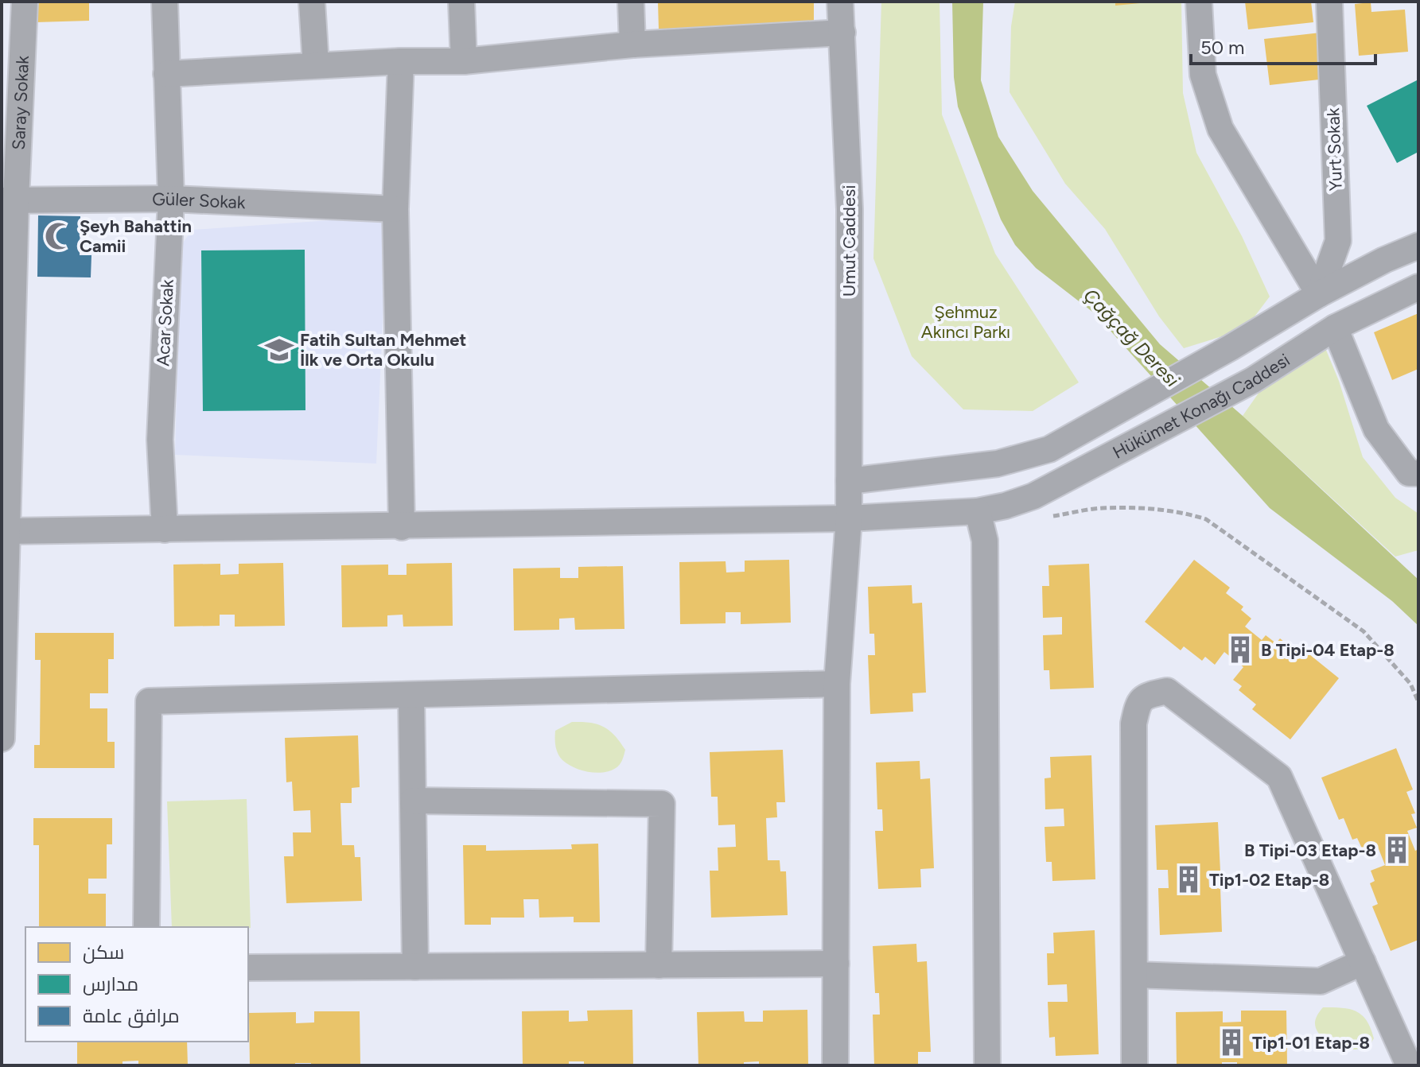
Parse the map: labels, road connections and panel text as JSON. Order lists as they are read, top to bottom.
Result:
{
  "streets": {
    "street": [
      "Saray Sokak",
      "Yurt Sokak",
      "Güler Sokak",
      "Umut Caddesi",
      "Acar Sokak",
      "Hükümet Konağı Caddesi"
    ]
  },
  "crossings": [
    ["Saray Sokak", "Güler Sokak"],
    ["Saray Sokak", "Hükümet Konağı Caddesi"],
    ["Yurt Sokak", "Hükümet Konağı Caddesi"],
    ["Güler Sokak", "Acar Sokak"],
    ["Umut Caddesi", "Hükümet Konağı Caddesi"],
    ["Acar Sokak", "Hükümet Konağı Caddesi"]
  ],
  "water": ["Çağçağ Deresi"],
  "parks": ["Şehmuz Akıncı Parkı"],
  "places": {
    "mosque": ["Şeyh Bahattin Camii"],
    "school or university": ["Fatih Sultan Mehmet İlk ve Orta Okulu"],
    "building": [
      "B Tipi-04 Etap-8",
      "B Tipi-03 Etap-8",
      "Tip1-02 Etap-8",
      "Tip1-01 Etap-8"
    ]
  },
  "legend": ["سكن", "مدارس", "مرافق عامة"],
  "scale_bar": "50 m"
}
